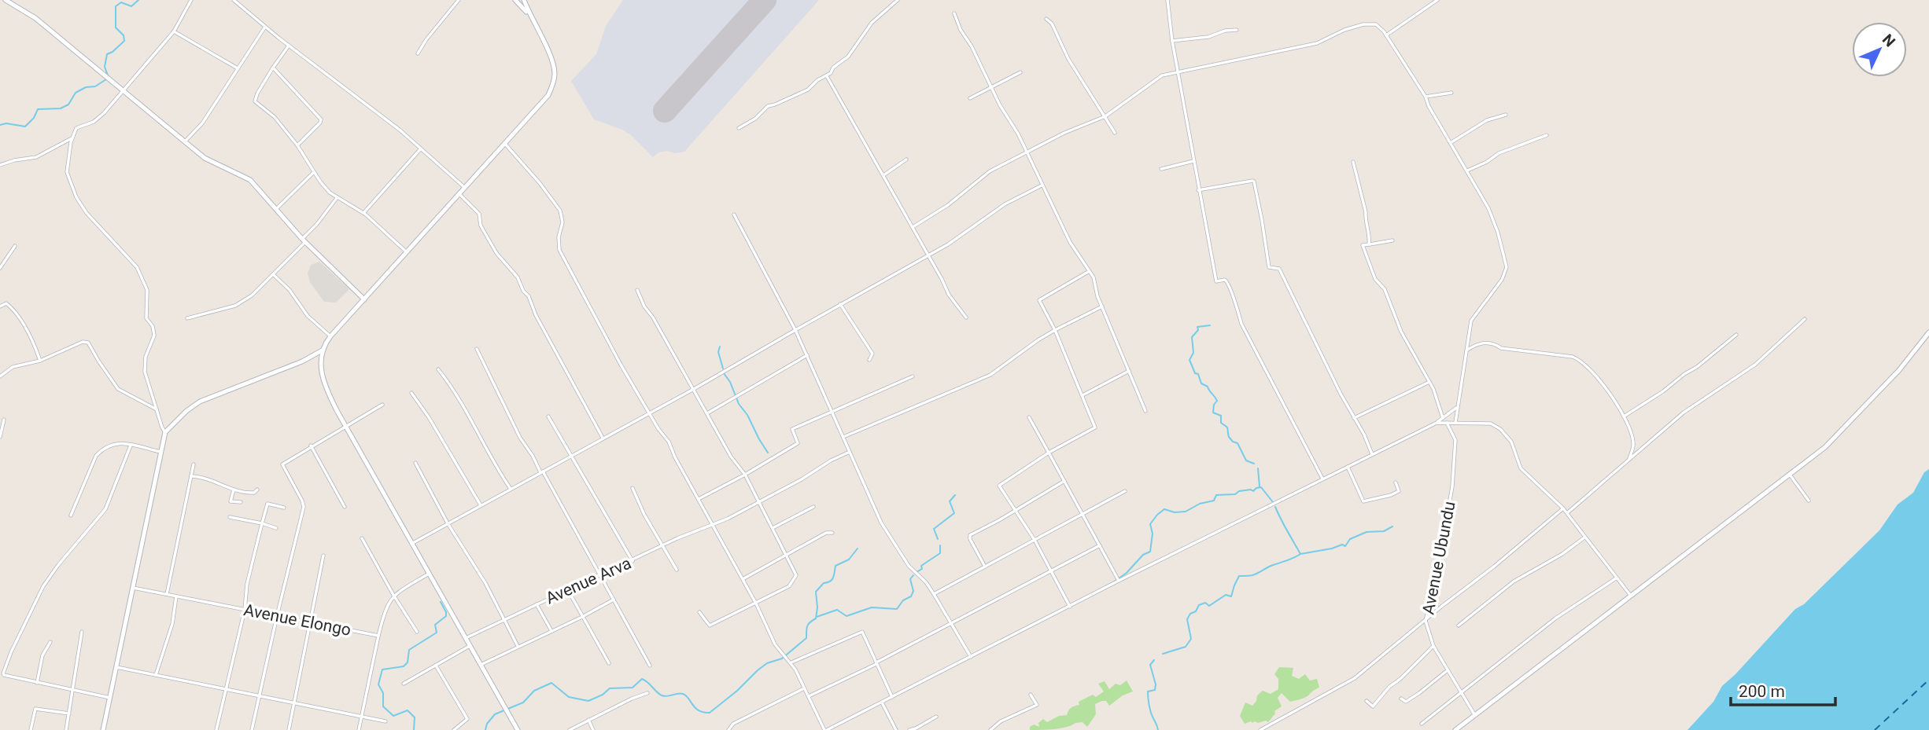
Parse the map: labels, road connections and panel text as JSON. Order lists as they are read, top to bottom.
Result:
{
  "streets": {
    "street": ["Avenue Ubundu", "Avenue Arva", "Avenue Elongo"]
  },
  "scale_bar": "200 m",
  "north": "top right"
}
